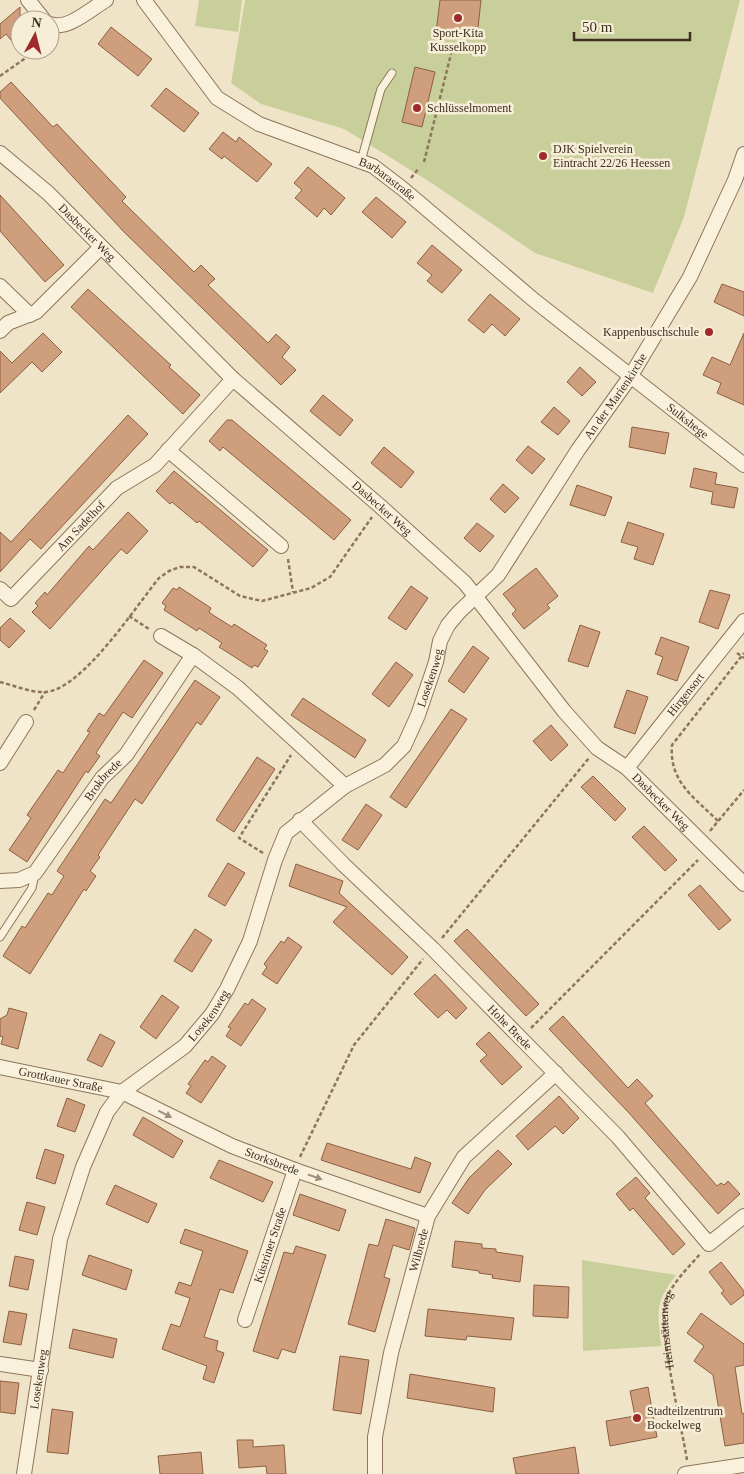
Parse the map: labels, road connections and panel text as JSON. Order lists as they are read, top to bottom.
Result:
{
  "streets": {
    "street": [
      "Barbarastraße",
      "Dasbecker Weg",
      "An der Marienkirche",
      "Sulkshege",
      "Am Sadelhof",
      "Losekenweg",
      "Hirgensort",
      "Brokbrede",
      "Hohe Brede",
      "Grottkauer Straße",
      "Storksbrede",
      "Küstriner Straße",
      "Wilbrede"
    ],
    "path": ["Heimstättenweg"]
  },
  "crossings": [
    ["Barbarastraße", "An der Marienkirche"],
    ["Barbarastraße", "Sulkshege"],
    ["Dasbecker Weg", "An der Marienkirche"],
    ["Dasbecker Weg", "Am Sadelhof"],
    ["Dasbecker Weg", "Losekenweg"],
    ["Dasbecker Weg", "Hirgensort"],
    ["An der Marienkirche", "Sulkshege"],
    ["An der Marienkirche", "Losekenweg"],
    ["Losekenweg", "Hohe Brede"],
    ["Losekenweg", "Grottkauer Straße"],
    ["Losekenweg", "Storksbrede"],
    ["Hohe Brede", "Wilbrede"],
    ["Hohe Brede", "Heimstättenweg"],
    ["Grottkauer Straße", "Storksbrede"],
    ["Storksbrede", "Küstriner Straße"],
    ["Storksbrede", "Wilbrede"]
  ],
  "one_way": ["Storksbrede"],
  "places": [
    "Sport-Kita Kusselkopp",
    "Schlüsselmoment",
    "DJK Spielverein Eintracht 22/26 Heessen",
    "Kappenbuschschule",
    "Stadteilzentrum Bockelweg"
  ],
  "scale_bar": "50 m",
  "north": "top"
}
